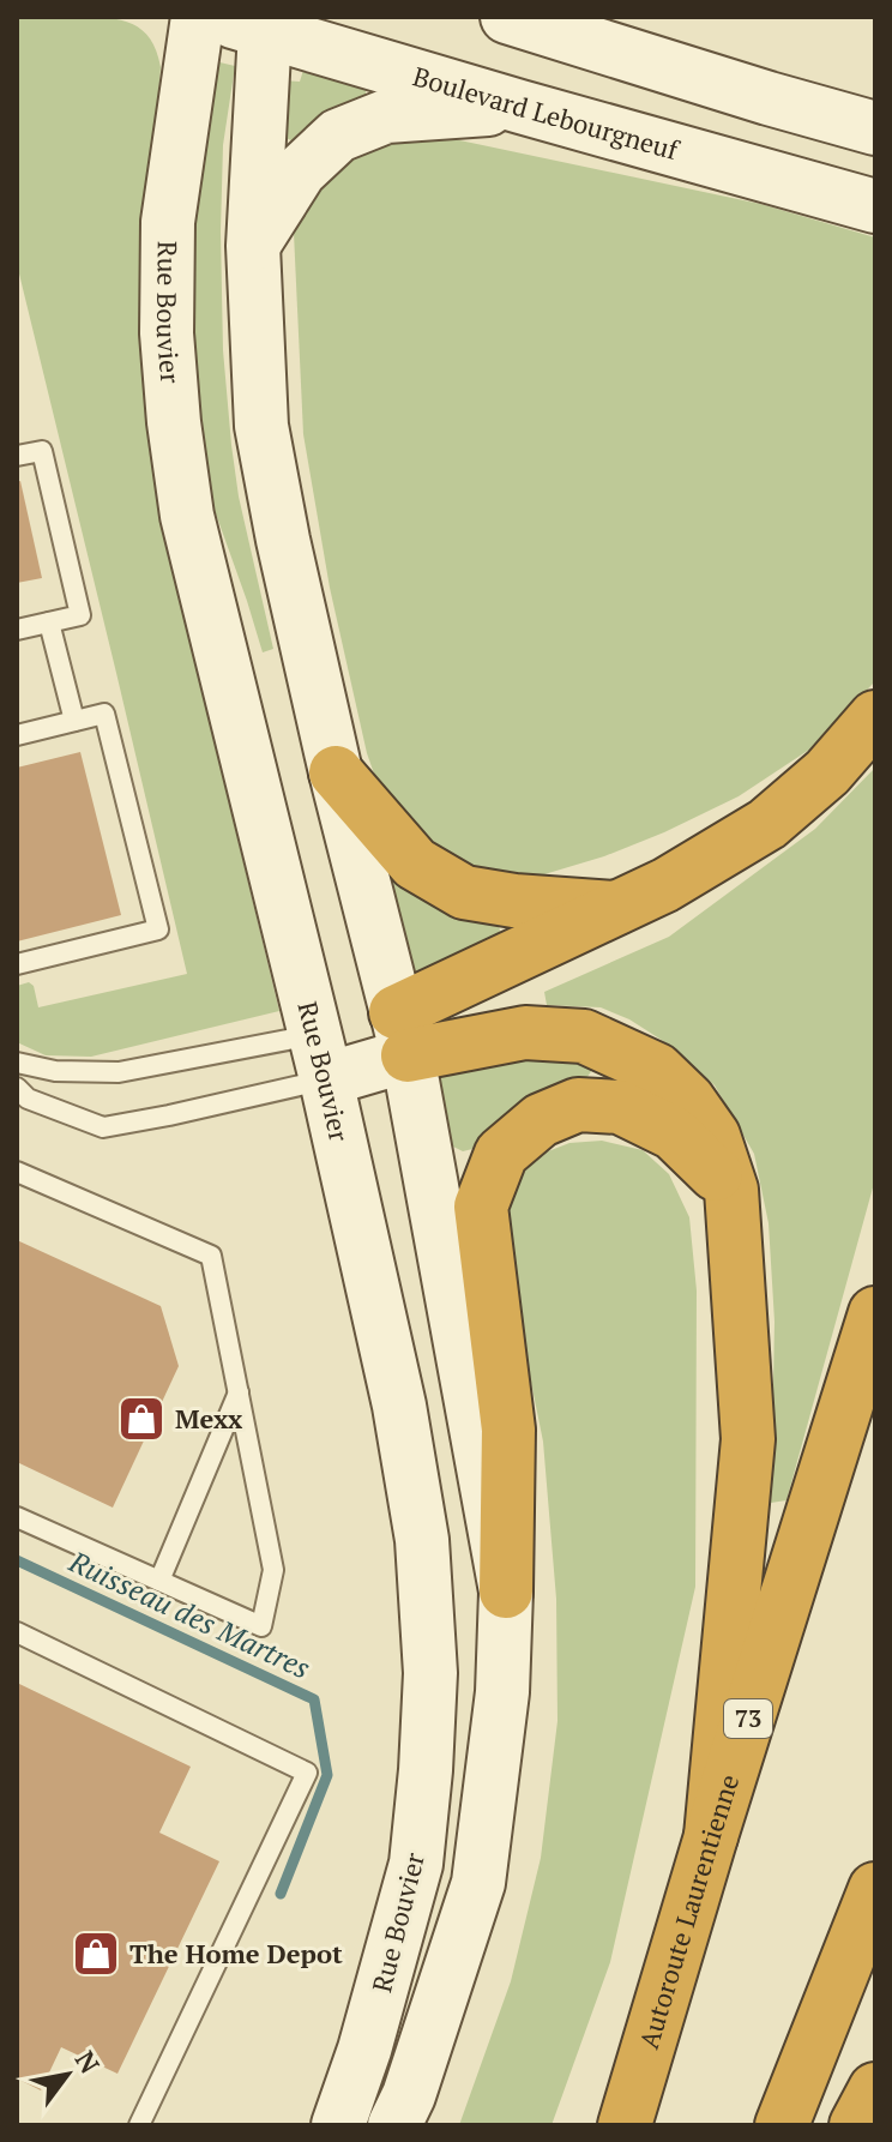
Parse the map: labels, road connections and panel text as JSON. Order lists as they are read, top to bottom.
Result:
{
  "streets": {
    "highway": ["73", "Autoroute Laurentienne"],
    "street": ["Boulevard Lebourgneuf", "Rue Bouvier"]
  },
  "water": ["Ruisseau des Martres"],
  "places": {
    "shop": ["Mexx", "The Home Depot"]
  },
  "north": "top right"
}
